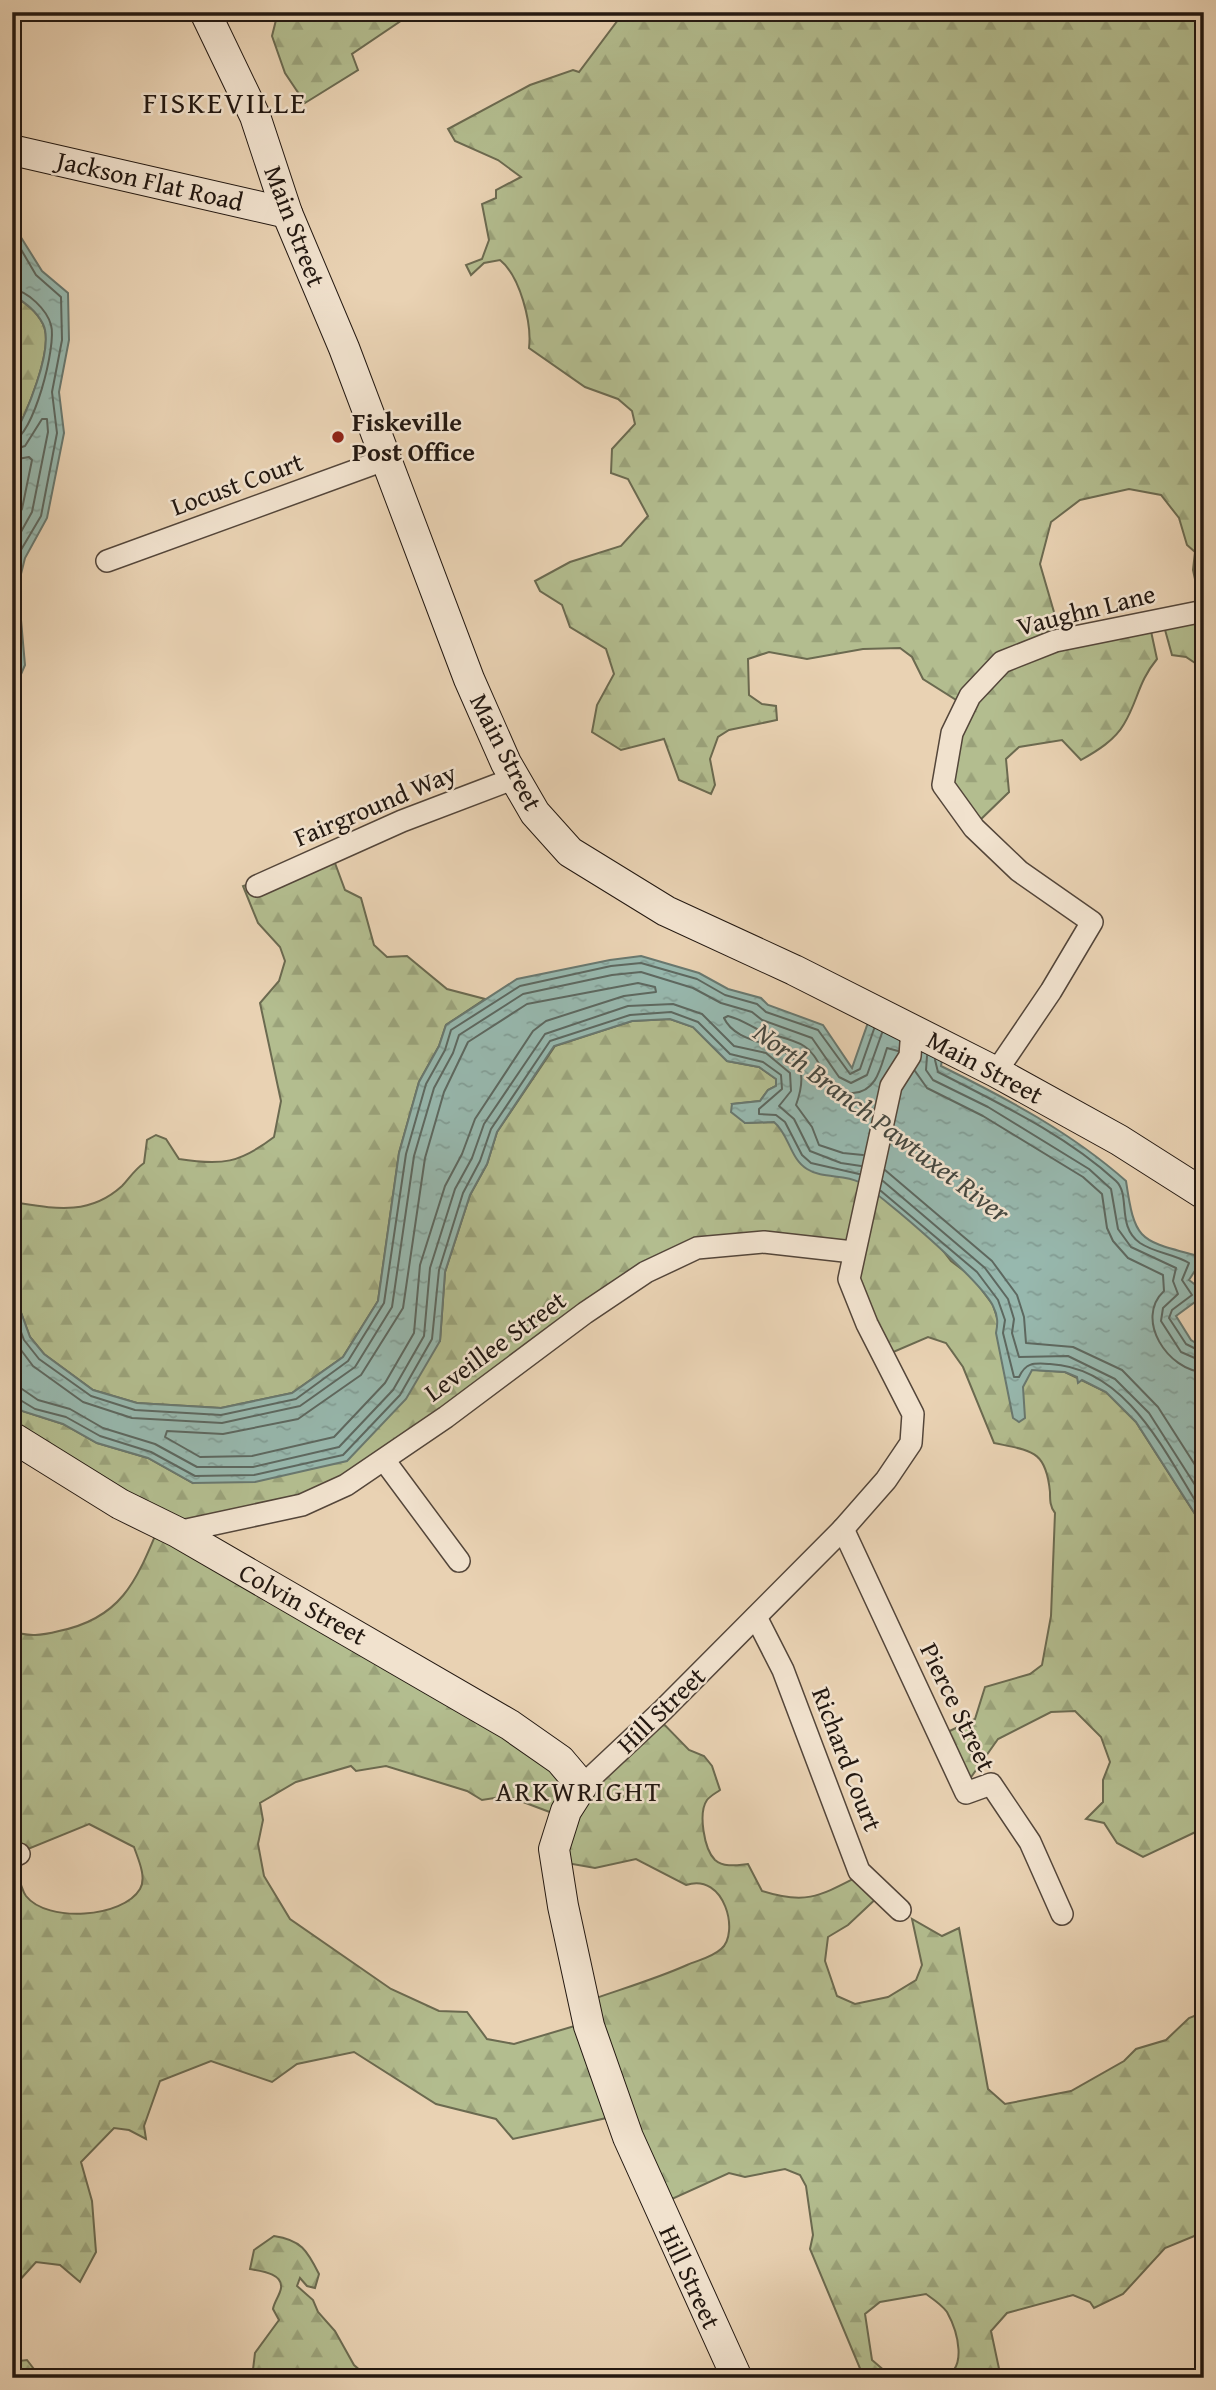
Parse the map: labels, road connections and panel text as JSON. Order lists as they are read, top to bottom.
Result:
{
  "streets": {
    "main road": [
      "Jackson Flat Road",
      "Main Street",
      "Colvin Street",
      "Hill Street"
    ],
    "street": [
      "Locust Court",
      "Vaughn Lane",
      "Fairground Way",
      "Leveillee Street",
      "Pierce Street",
      "Richard Court"
    ]
  },
  "crossings": [
    ["Jackson Flat Road", "Main Street"],
    ["Main Street", "Locust Court"],
    ["Main Street", "Vaughn Lane"],
    ["Main Street", "Fairground Way"],
    ["Main Street", "Hill Street"],
    ["Leveillee Street", "Colvin Street"],
    ["Leveillee Street", "Hill Street"],
    ["Colvin Street", "Hill Street"],
    ["Pierce Street", "Hill Street"],
    ["Hill Street", "Richard Court"]
  ],
  "districts": ["FISKEVILLE", "ARKWRIGHT"],
  "water": ["North Branch Pawtuxet River"],
  "places": ["Fiskeville Post Office"]
}
